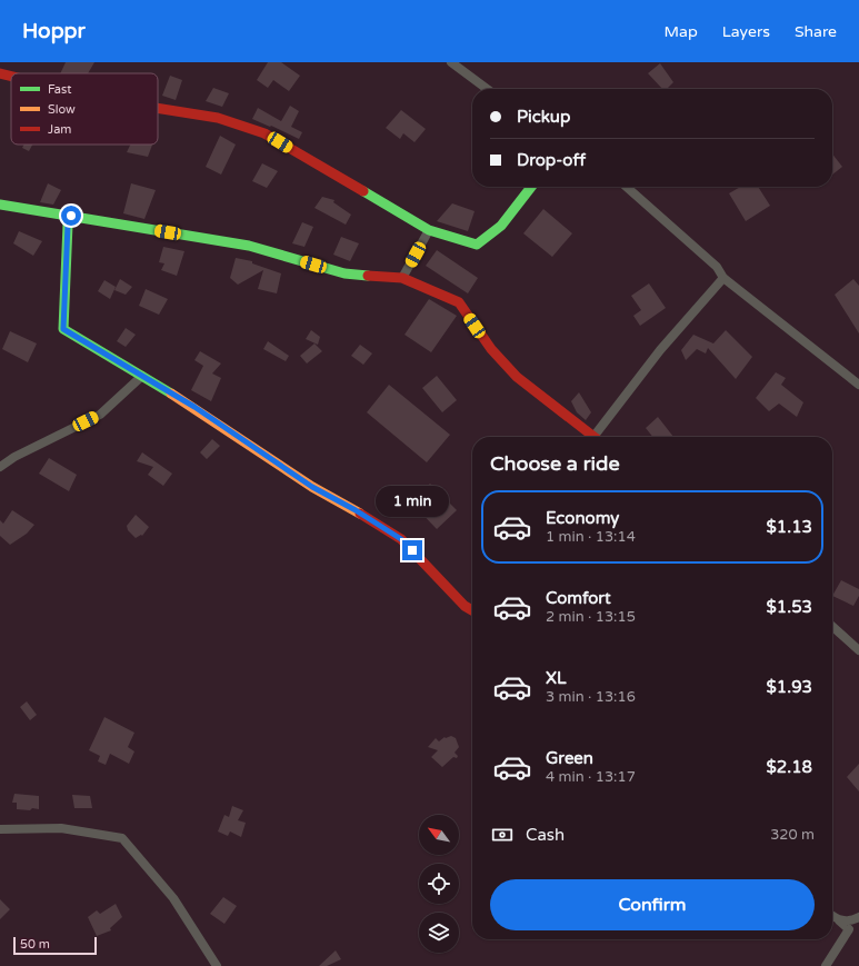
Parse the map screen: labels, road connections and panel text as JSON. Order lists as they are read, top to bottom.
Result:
{
  "legend": ["Fast", "Slow", "Jam"],
  "scale_bar": "50 m",
  "north": "top left",
  "page": {
    "header": "Hoppr",
    "nav": ["Map", "Layers", "Share"],
    "banner": ["Pickup", "Drop-off"],
    "heading": "Choose a ride",
    "bubble": "1 min",
    "list": [
      {
        "name": "Economy",
        "note": "1 min · 13:14",
        "value": "$1.13"
      },
      {
        "name": "Comfort",
        "note": "2 min · 13:15",
        "value": "$1.53"
      },
      {
        "name": "XL",
        "note": "3 min · 13:16",
        "value": "$1.93"
      },
      {
        "name": "Green",
        "note": "4 min · 13:17",
        "value": "$2.18"
      }
    ],
    "pay": ["Cash", "320 m"],
    "buttons": "Confirm",
    "scale": "50 m"
  }
}
